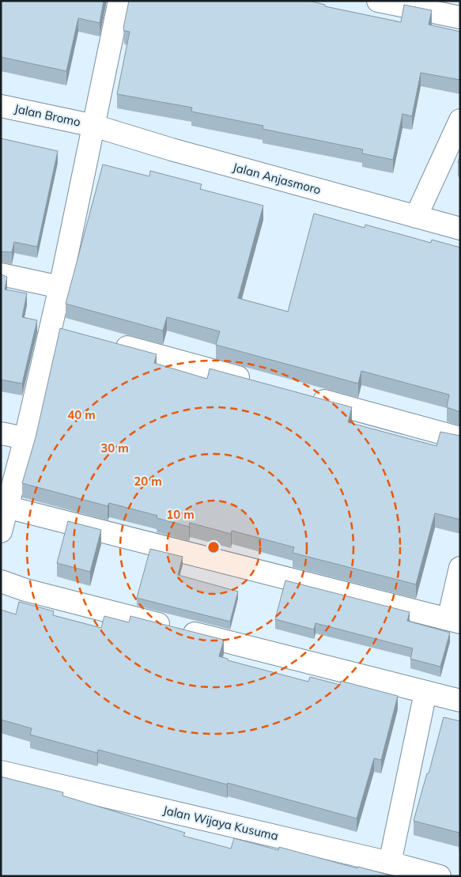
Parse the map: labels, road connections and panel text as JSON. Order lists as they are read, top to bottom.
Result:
{
  "streets": {
    "street": ["Jalan Bromo", "Jalan Anjasmoro", "Jalan Wijaya Kusuma"]
  },
  "crossings": [
    ["Jalan Bromo", "Jalan Anjasmoro"]
  ],
  "rings": [
    "40 m",
    "30 m",
    "20 m",
    "10 m"
  ]
}
